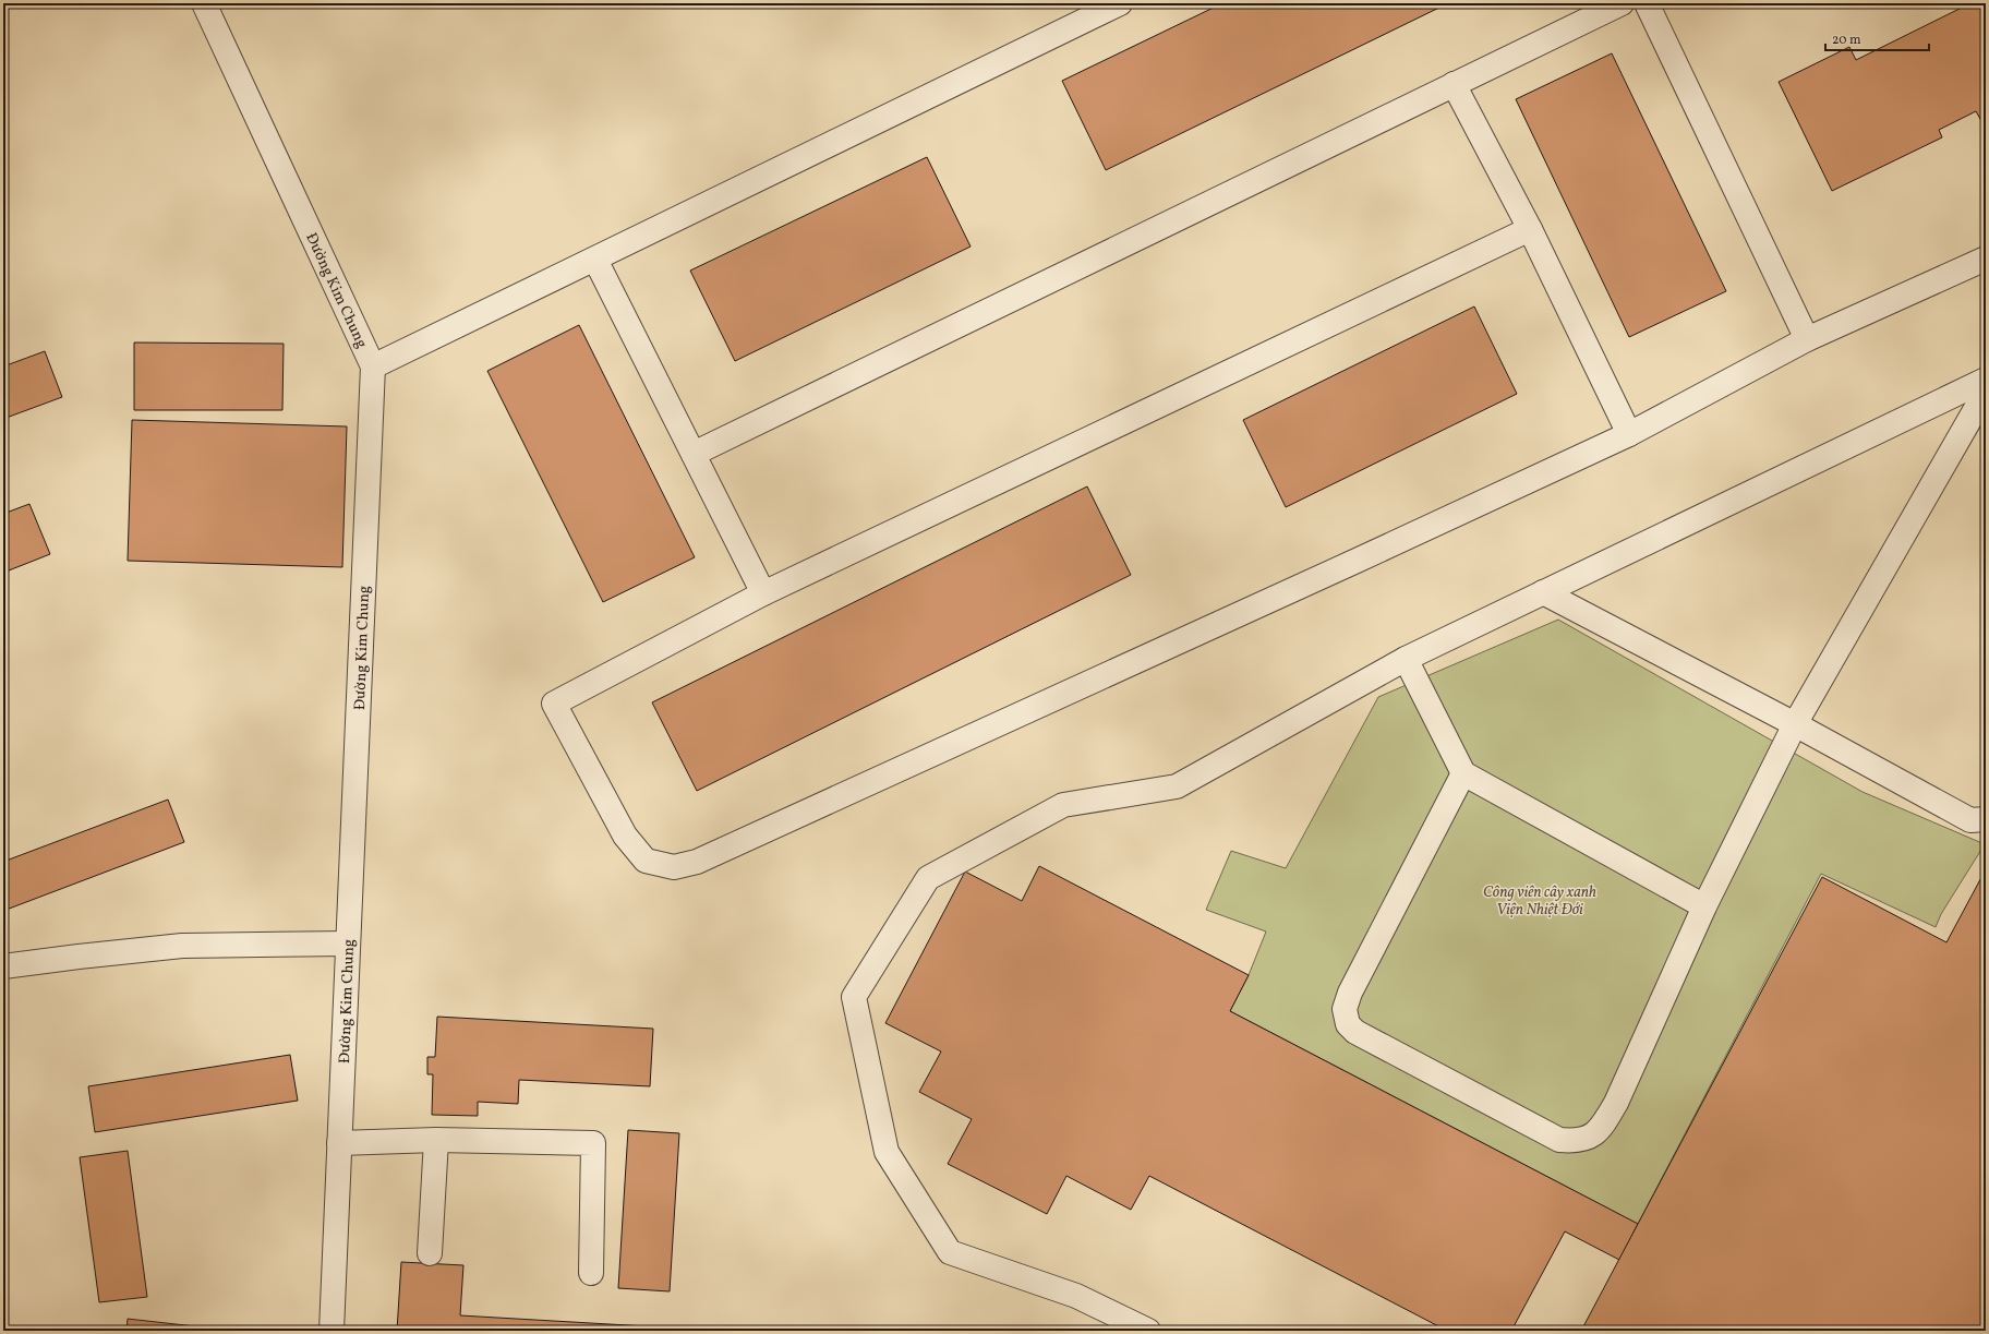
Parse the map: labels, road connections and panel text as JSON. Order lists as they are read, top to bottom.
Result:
{
  "streets": {
    "street": ["Đường Kim Chung"]
  },
  "parks": ["Công viên cây xanh Viện Nhiệt Đới"],
  "scale_bar": "20 m"
}
